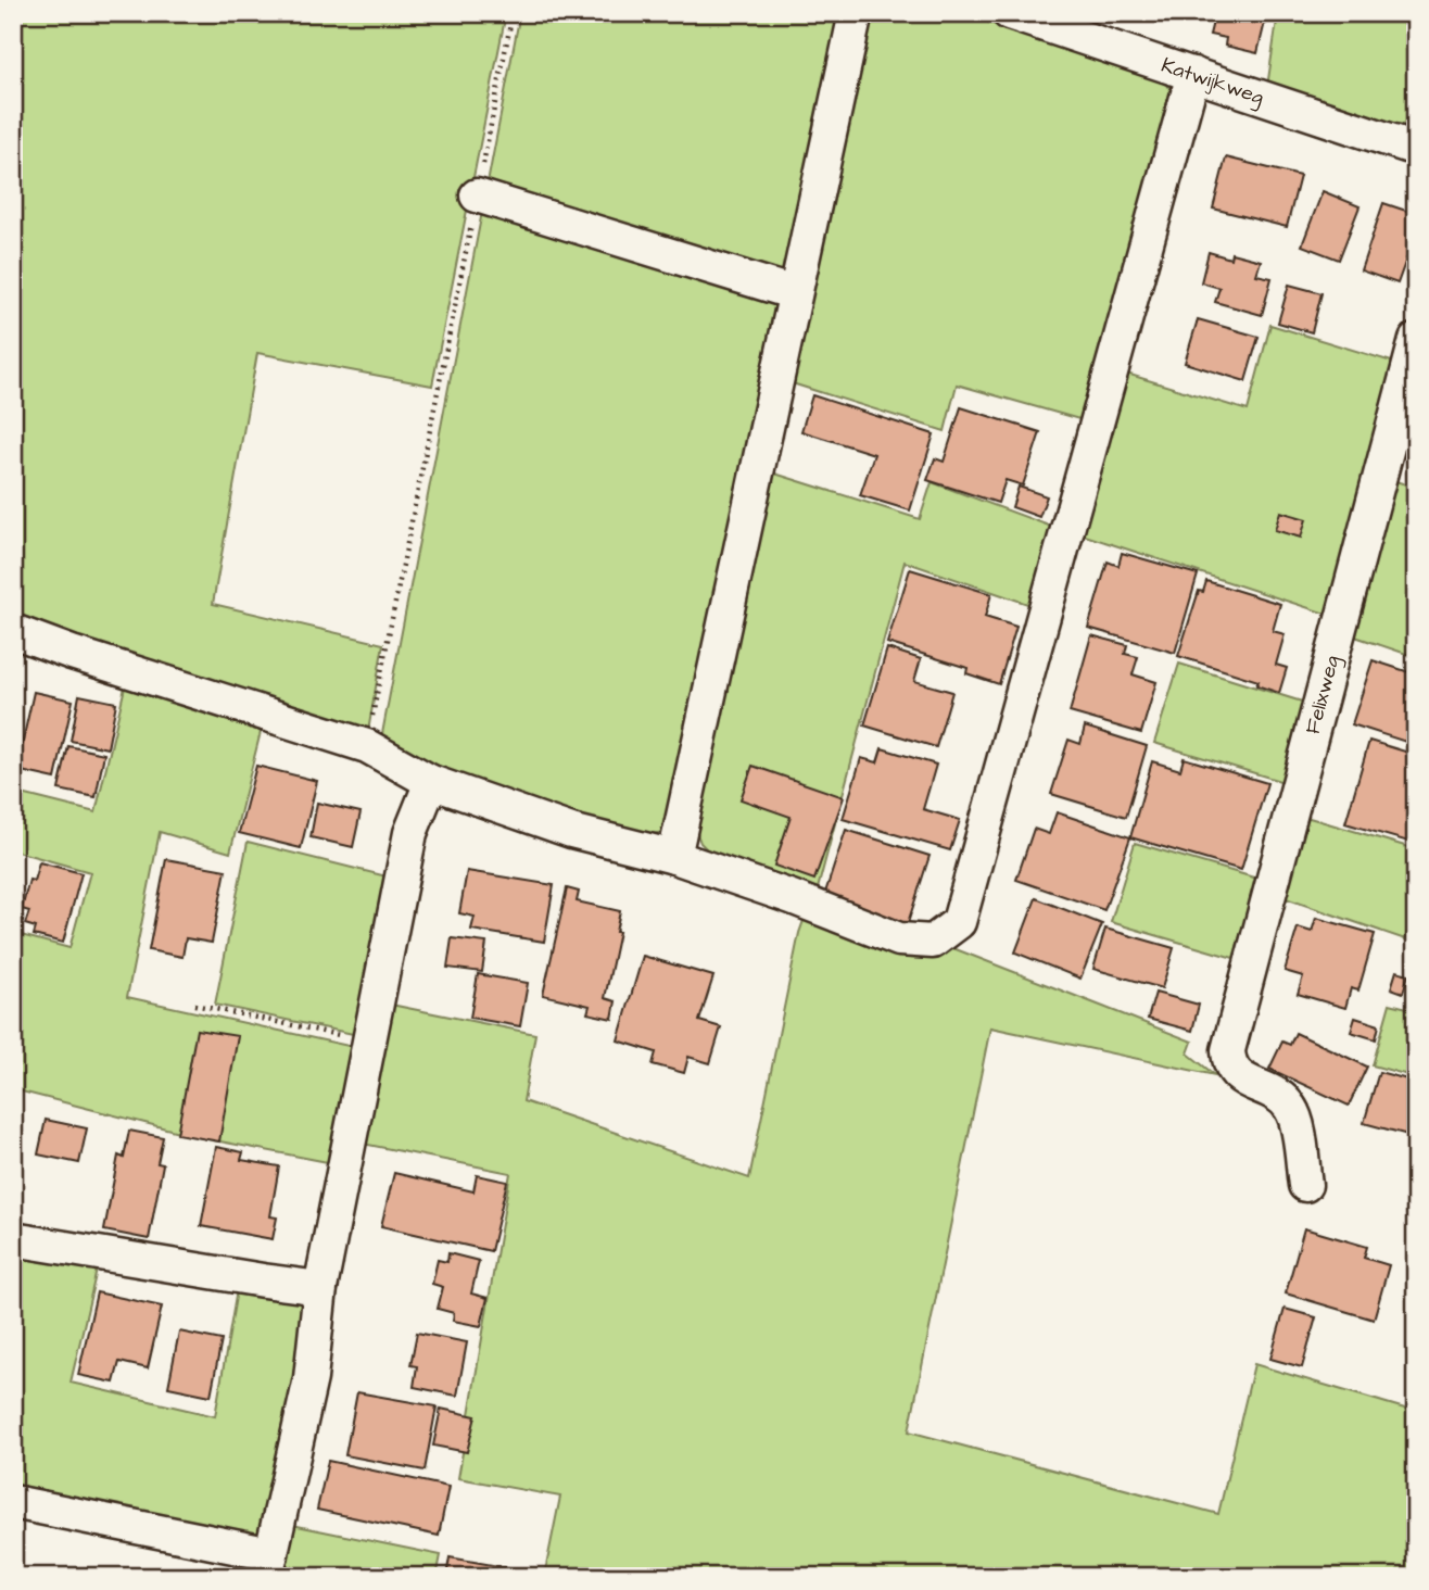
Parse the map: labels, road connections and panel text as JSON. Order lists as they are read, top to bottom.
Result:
{
  "streets": {
    "street": ["Katwijkweg", "Felixweg"]
  }
}
